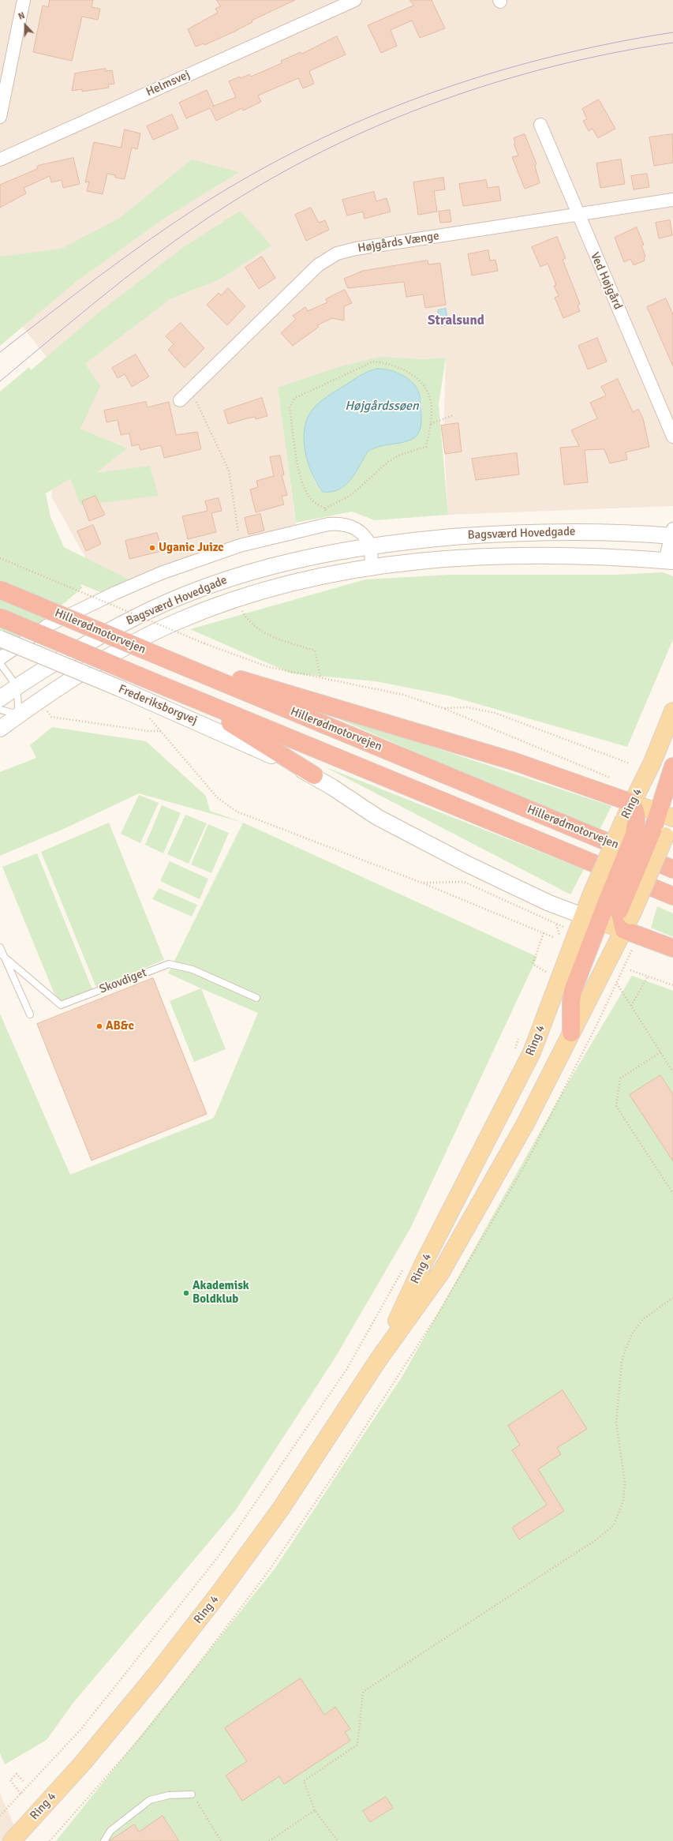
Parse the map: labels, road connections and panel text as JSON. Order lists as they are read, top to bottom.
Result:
{
  "streets": {
    "highway": ["Hillerødmotorvejen"],
    "main road": ["Ring 4"],
    "street": [
      "Helmsvej",
      "Højgårds Vænge",
      "Ved Højgård",
      "Bagsværd Hovedgade",
      "Frederiksborgvej"
    ],
    "lane": ["Skovdiget"]
  },
  "crossings": [
    ["Højgårds Vænge", "Ved Højgård"],
    ["Frederiksborgvej", "Ring 4"]
  ],
  "districts": ["Stralsund"],
  "water": ["Højgårdssøen"],
  "places": ["Uganic Juizc", "AB&c", "Akademisk Boldklub"],
  "north": "top"
}
